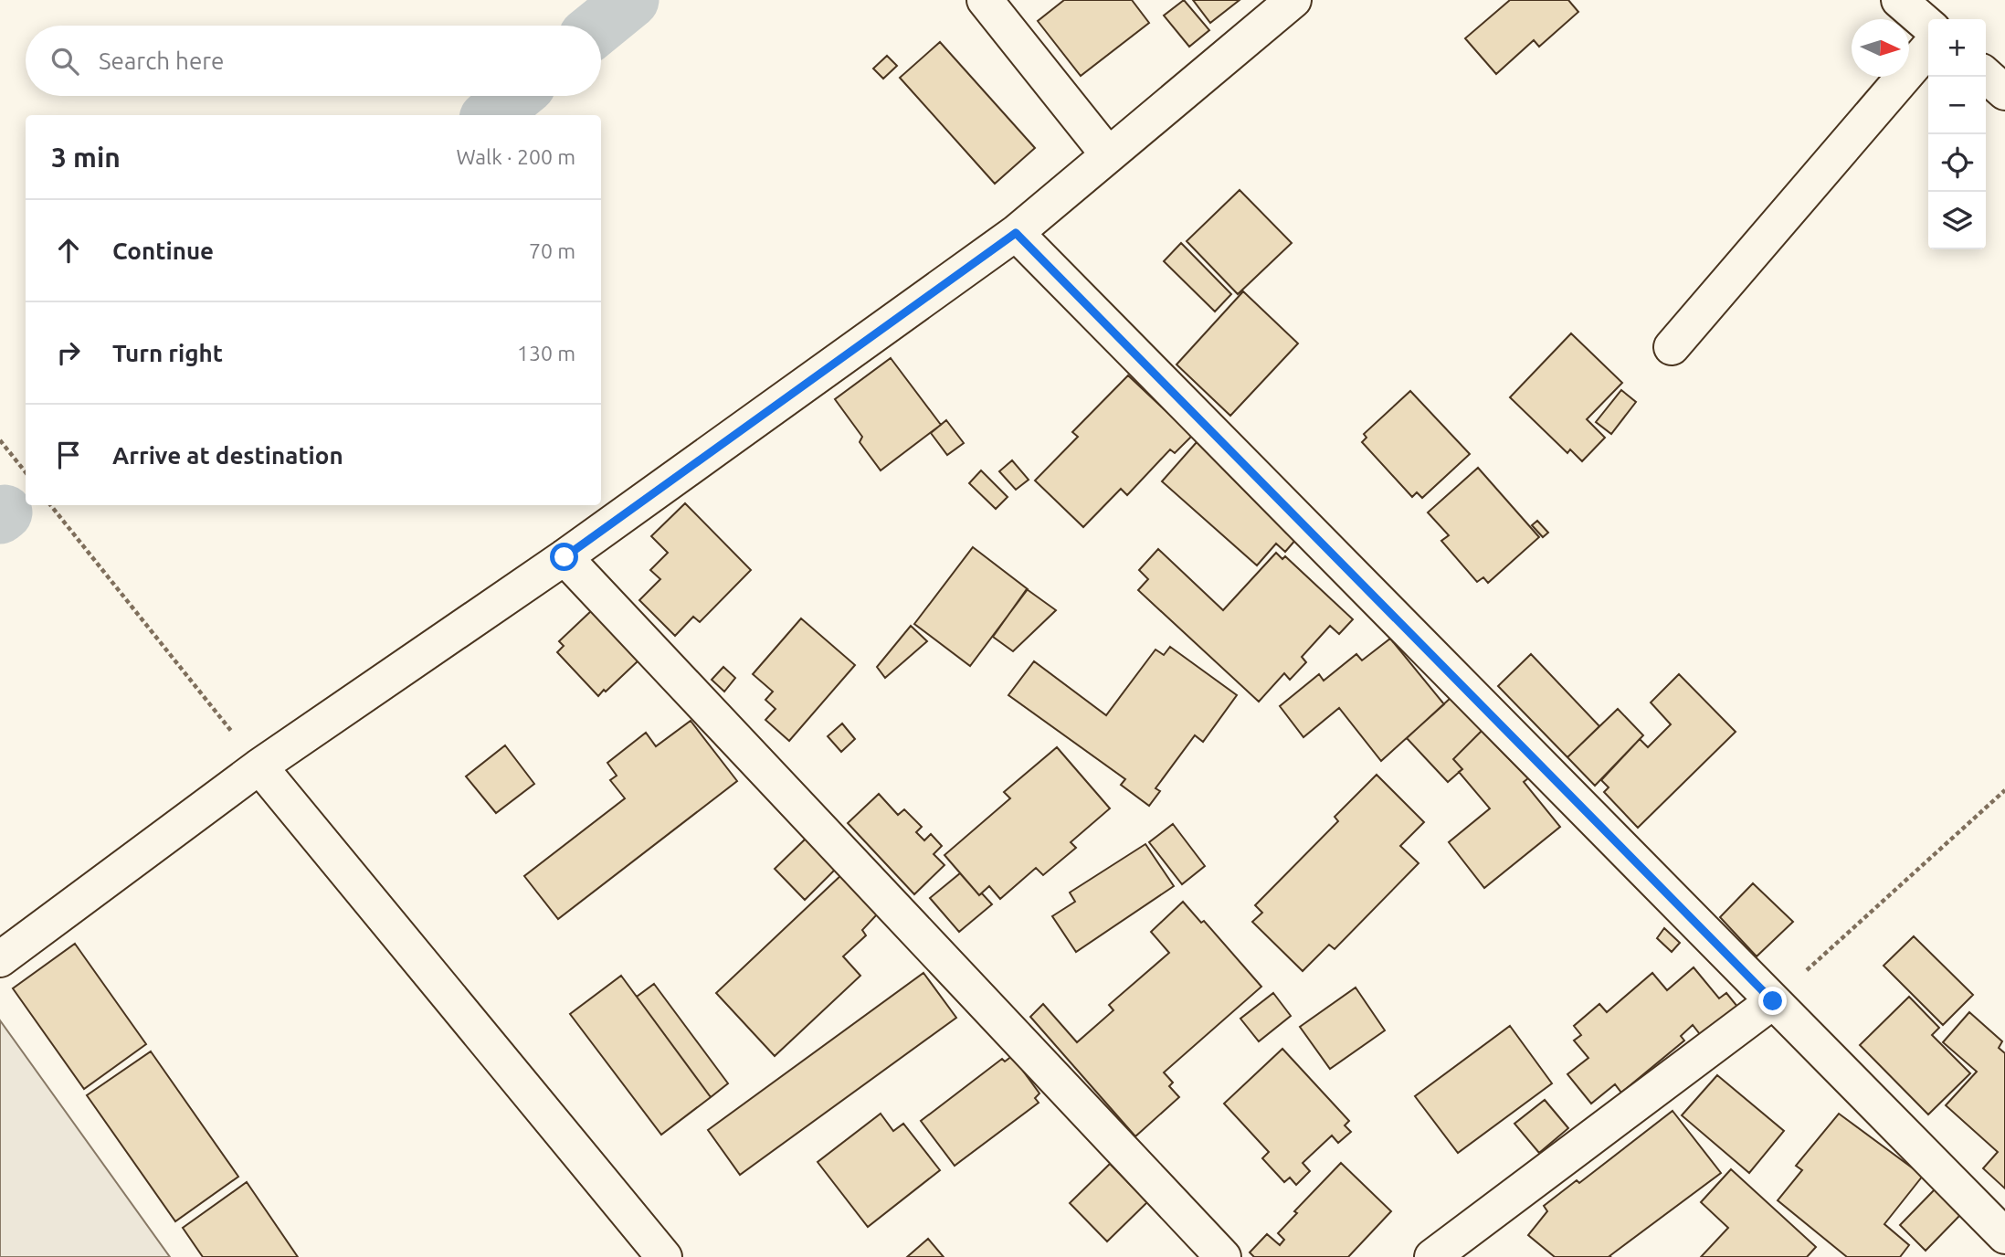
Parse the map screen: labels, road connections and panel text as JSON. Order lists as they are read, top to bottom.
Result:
{
  "north": "right",
  "page": {
    "map_buttons": ["+", "−"],
    "search": "Search here",
    "heading": ["3 min", "Walk · 200 m"],
    "list": [
      ["Continue", "70 m"],
      ["Turn right", "130 m"],
      "Arrive at destination"
    ]
  }
}
